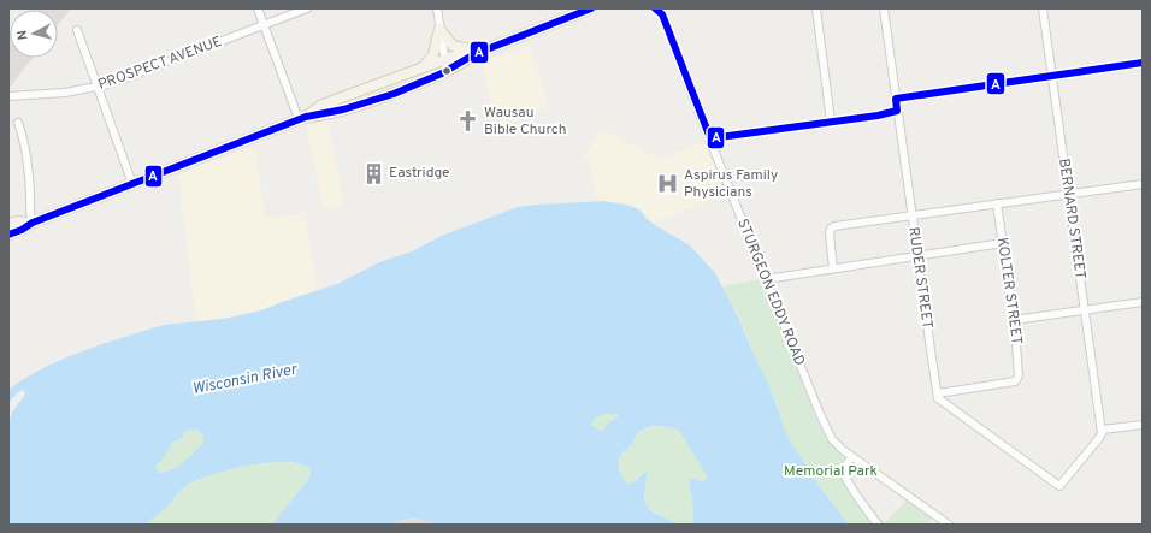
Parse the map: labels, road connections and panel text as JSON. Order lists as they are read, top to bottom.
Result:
{
  "streets": {
    "street": [
      "PROSPECT AVENUE",
      "BERNARD STREET",
      "RUDER STREET",
      "KOLTER STREET",
      "STURGEON EDDY ROAD"
    ]
  },
  "crossings": [
    ["RUDER STREET", "KOLTER STREET"]
  ],
  "water": ["Wisconsin River"],
  "parks": ["Memorial Park"],
  "places": {
    "church": ["Wausau Bible Church"],
    "building": ["Eastridge"],
    "hospital": ["Aspirus Family Physicians"]
  },
  "lines": ["transit line A"],
  "north": "left"
}
